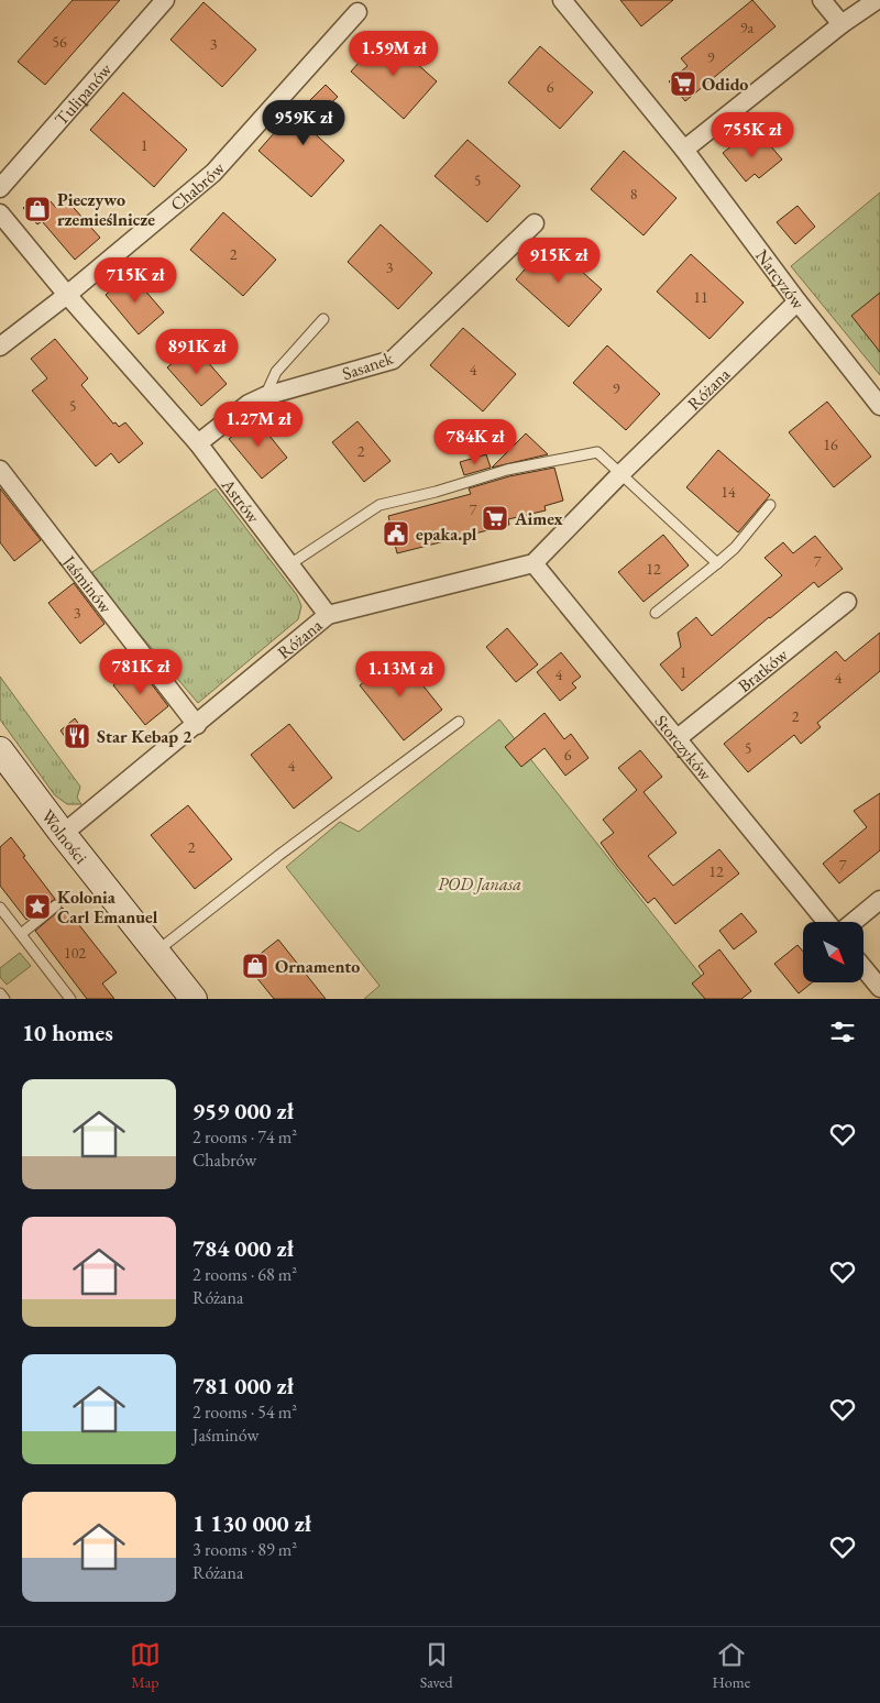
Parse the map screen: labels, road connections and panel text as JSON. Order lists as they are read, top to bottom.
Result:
{
  "streets": {
    "street": [
      "Tulipanów",
      "Chabrów",
      "Narcyzów",
      "Sasanek",
      "Różana",
      "Astrów",
      "Jaśminów",
      "Bratków",
      "Storczyków",
      "Wolności"
    ]
  },
  "crossings": [
    ["Chabrów", "Astrów"],
    ["Narcyzów", "Różana"],
    ["Sasanek", "Astrów"],
    ["Różana", "Astrów"],
    ["Różana", "Jaśminów"],
    ["Różana", "Storczyków"],
    ["Różana", "Wolności"],
    ["Bratków", "Storczyków"]
  ],
  "parks": ["POD Janasa"],
  "places": {
    "supermarket": ["Odido", "Aimex"],
    "shop": ["Pieczywo rzemieślnicze", "Ornamento"],
    "public building": ["epaka.pl"],
    "restaurant": ["Star Kebap 2"],
    "place": ["Kolonia Carl Emanuel"]
  },
  "house_numbers": [
    "9a",
    "56",
    "3",
    "9",
    "6",
    "1",
    "5",
    "8",
    "2",
    "3",
    "11",
    "4",
    "9",
    "5",
    "16",
    "2",
    "14",
    "7",
    "7",
    "12",
    "3",
    "1",
    "4",
    "4",
    "2",
    "5",
    "6",
    "4",
    "2",
    "7",
    "12",
    "102"
  ],
  "north": "bottom right",
  "page": {
    "price": [
      "1.59M zł",
      "959K zł",
      "755K zł",
      "915K zł",
      "715K zł",
      "891K zł",
      "1.27M zł",
      "784K zł",
      "781K zł",
      "1.13M zł"
    ],
    "heading": "10 homes",
    "list": [
      {
        "name": "959 000 zł",
        "note": "2 rooms · 74 m² · Chabrów"
      },
      {
        "name": "784 000 zł",
        "note": "2 rooms · 68 m² · Różana"
      },
      {
        "name": "781 000 zł",
        "note": "2 rooms · 54 m² · Jaśminów"
      },
      {
        "name": "1 130 000 zł",
        "note": "3 rooms · 89 m² · Różana"
      }
    ],
    "tabs": ["Map", "Saved", "Home"]
  }
}
